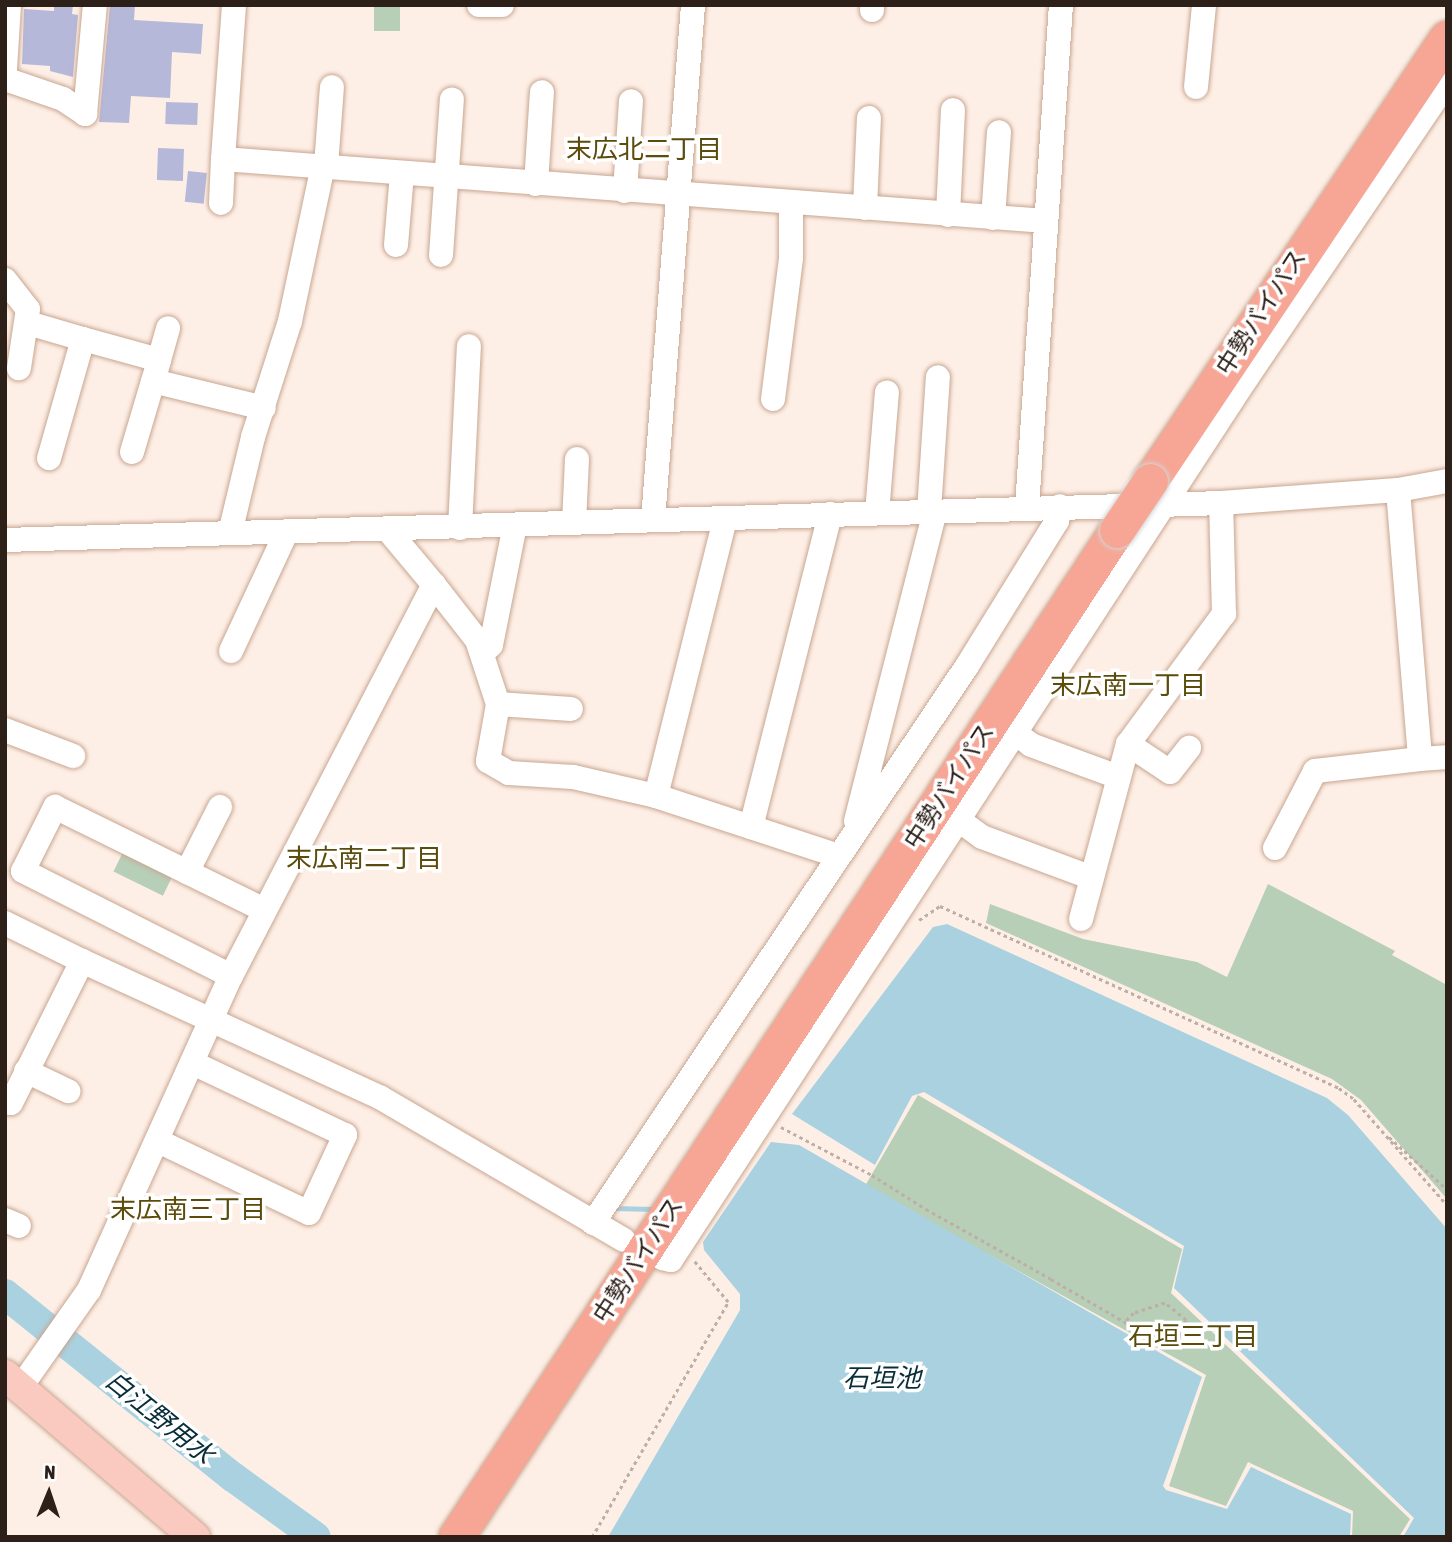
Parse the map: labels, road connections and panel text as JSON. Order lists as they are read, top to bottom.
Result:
{
  "streets": {
    "highway": ["中勢バイパス"]
  },
  "districts": [
    "末広北二丁目",
    "末広南一丁目",
    "末広南二丁目",
    "末広南三丁目",
    "石垣三丁目"
  ],
  "water": ["石垣池", "白江野用水"],
  "north": "top"
}
